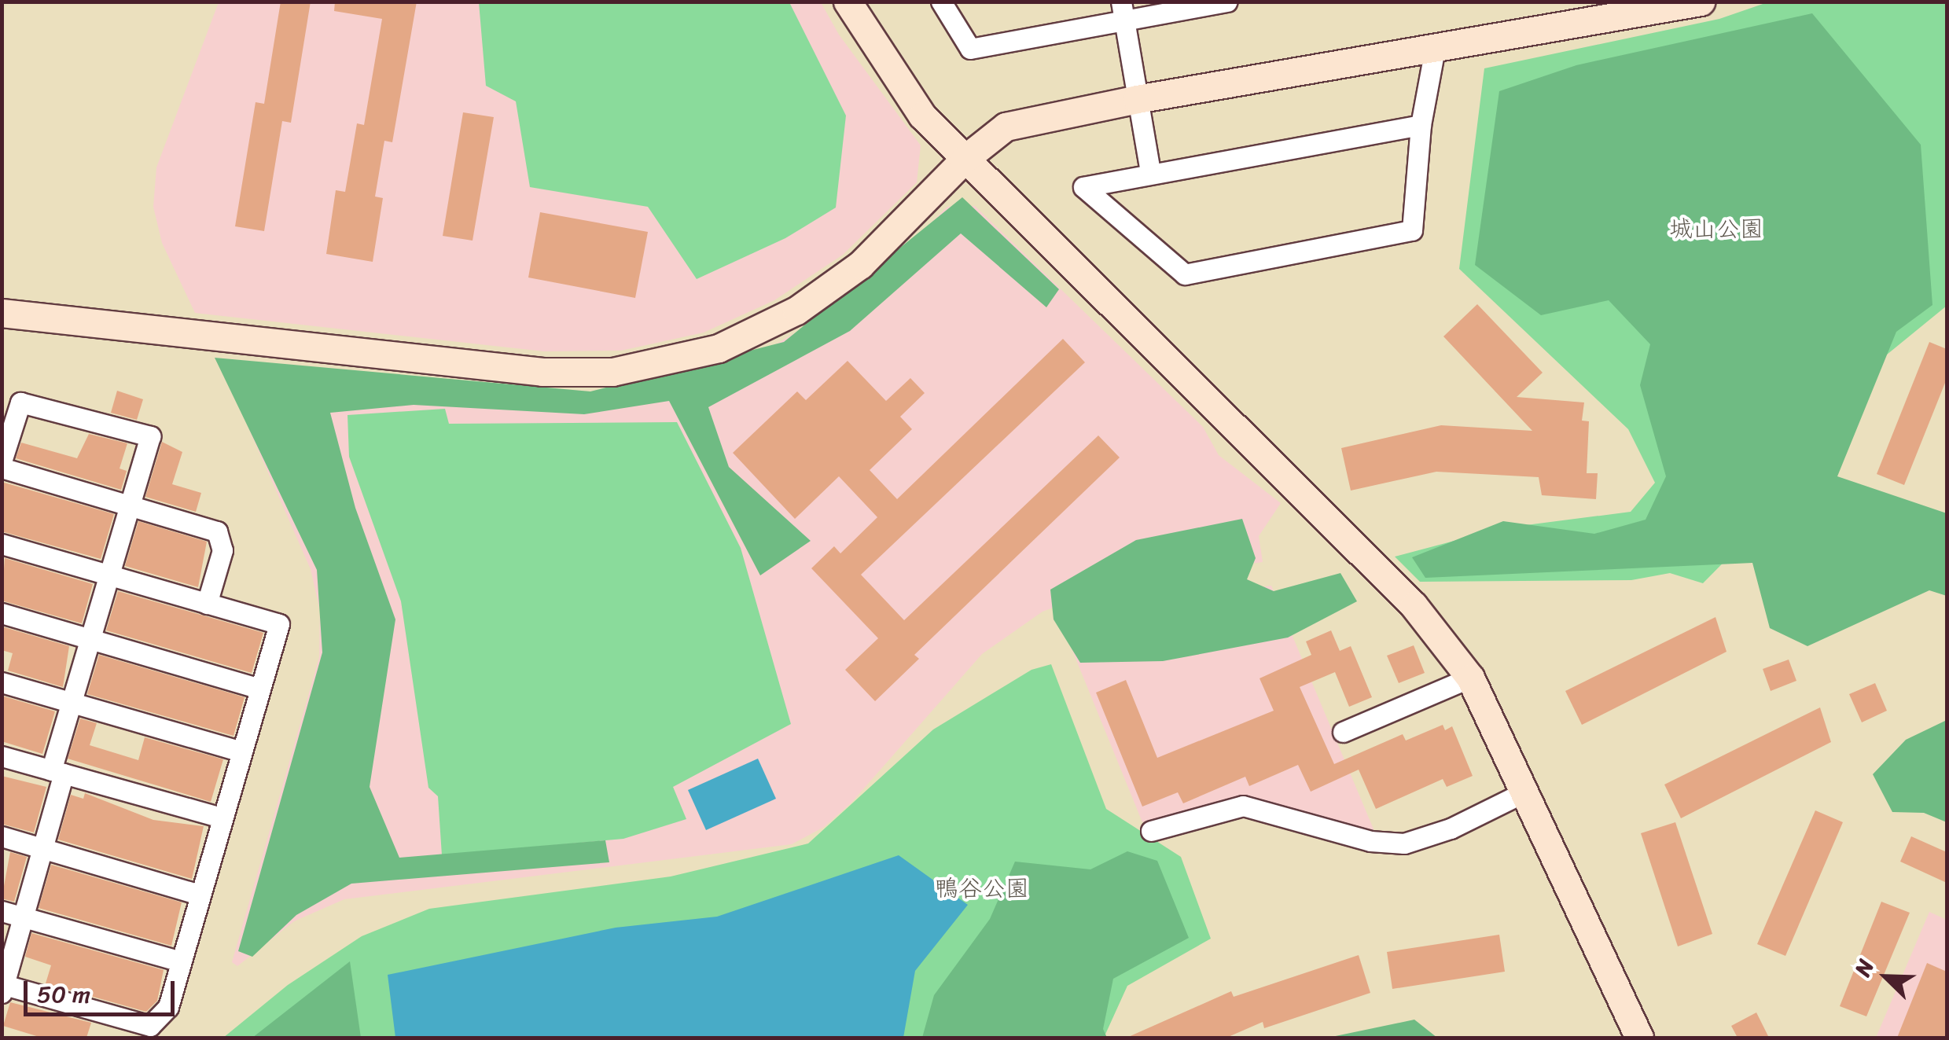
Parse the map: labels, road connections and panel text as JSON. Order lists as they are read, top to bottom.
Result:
{
  "parks": ["城山公園", "鴨谷公園"],
  "scale_bar": "50 m",
  "north": "top left"
}
